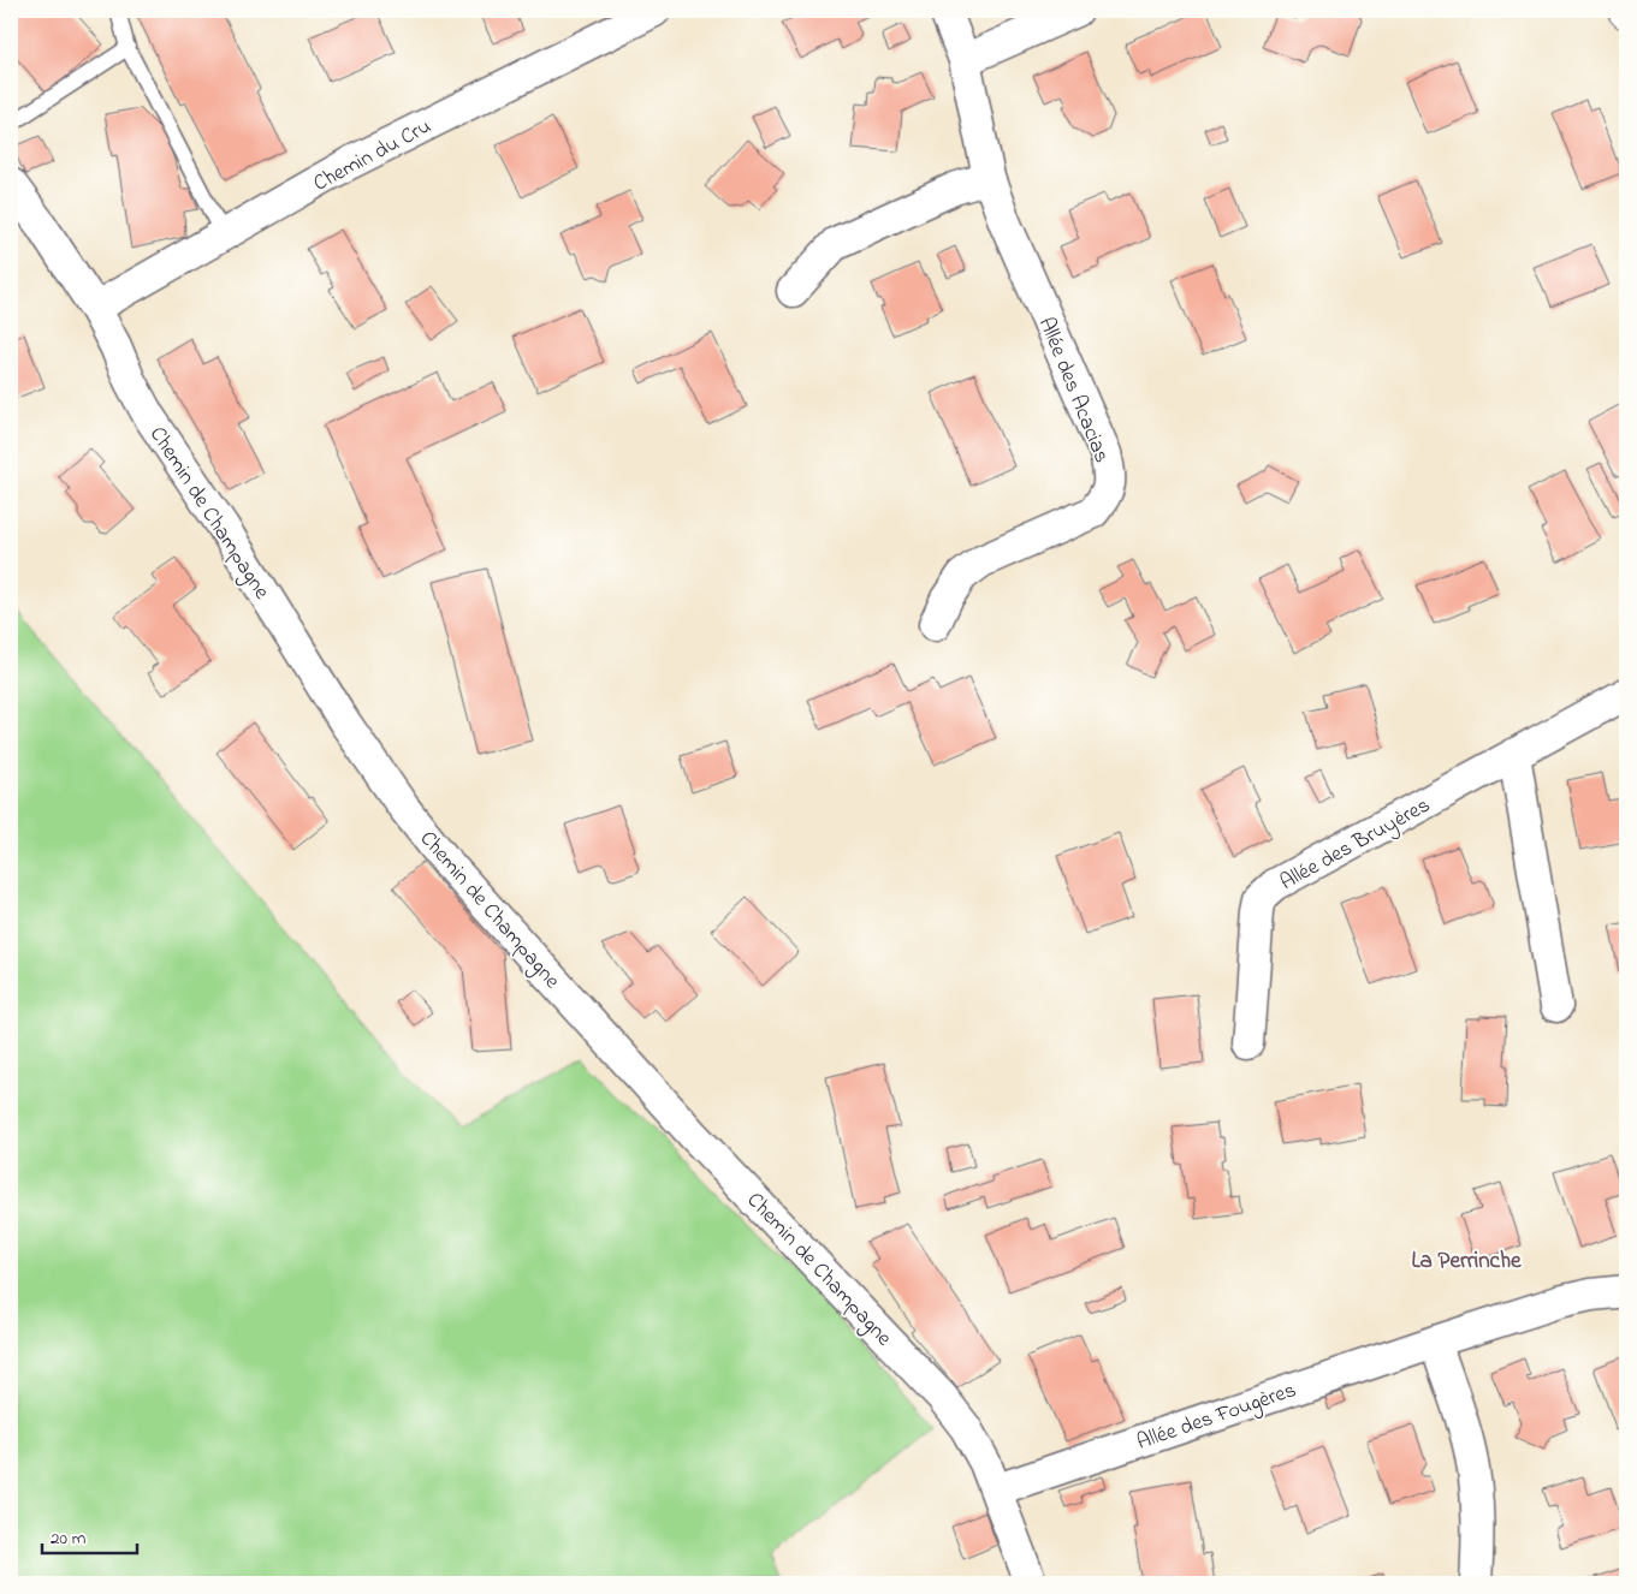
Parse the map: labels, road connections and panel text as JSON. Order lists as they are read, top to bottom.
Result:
{
  "streets": {
    "street": [
      "Chemin du Cru",
      "Allée des Acacias",
      "Chemin de Champagne",
      "Allée des Bruyères",
      "Allée des Fougères"
    ]
  },
  "crossings": [
    ["Chemin du Cru", "Chemin de Champagne"],
    ["Chemin de Champagne", "Allée des Fougères"]
  ],
  "districts": ["La Perrinche"],
  "scale_bar": "20 m"
}
